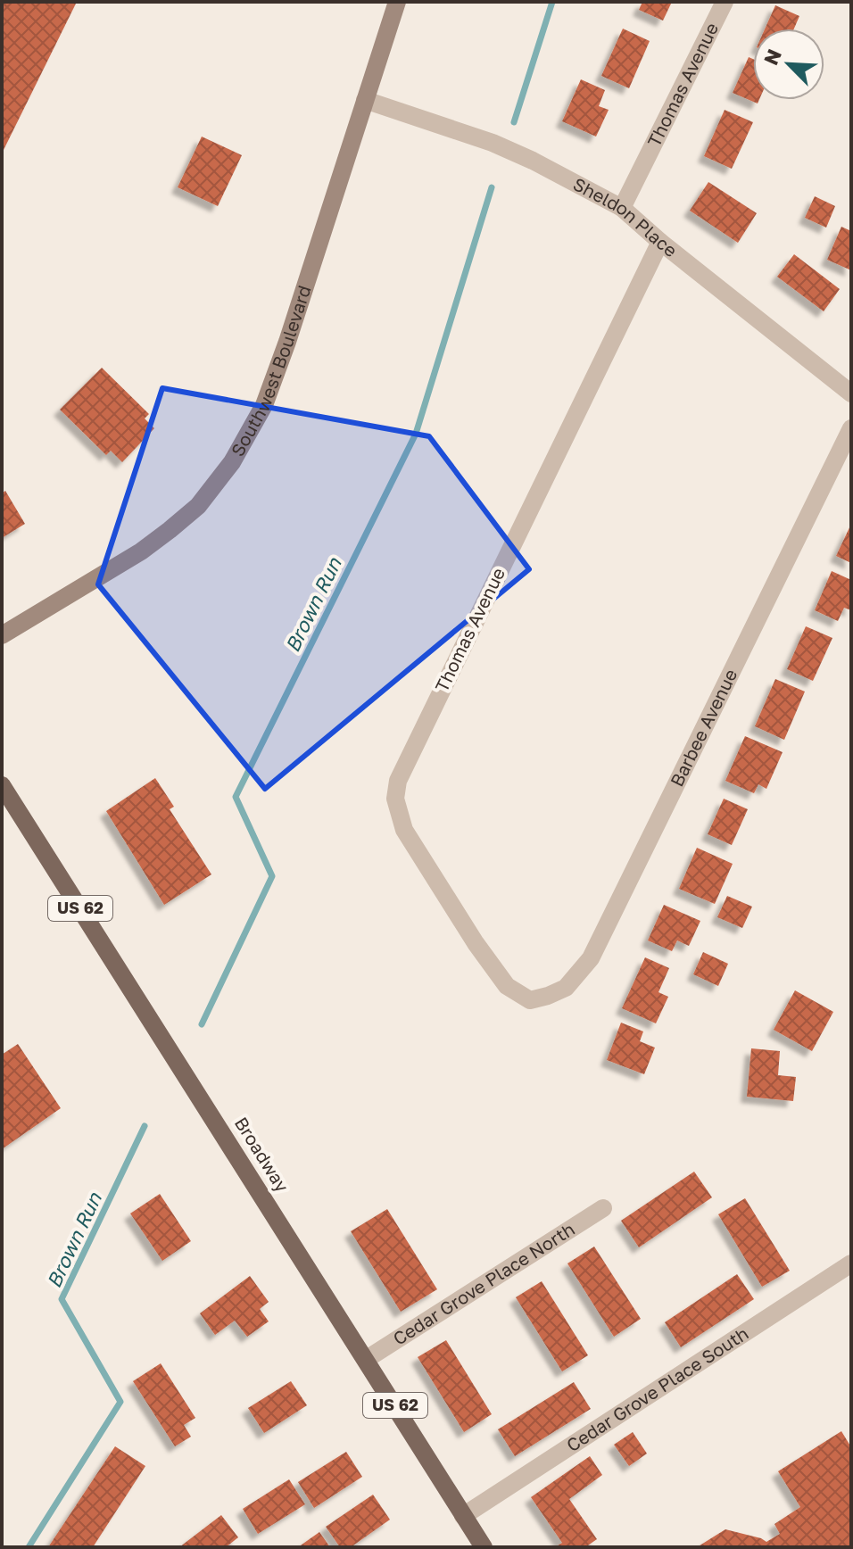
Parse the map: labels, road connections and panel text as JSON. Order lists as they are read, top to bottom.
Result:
{
  "streets": {
    "main road": ["US 62", "Broadway"],
    "street": [
      "Thomas Avenue",
      "Sheldon Place",
      "Southwest Boulevard",
      "Barbee Avenue",
      "Cedar Grove Place North",
      "Cedar Grove Place South"
    ]
  },
  "crossings": [
    ["Thomas Avenue", "Sheldon Place"],
    ["Thomas Avenue", "Barbee Avenue"],
    ["Sheldon Place", "Southwest Boulevard"],
    ["Broadway", "Cedar Grove Place North"],
    ["Broadway", "Cedar Grove Place South"]
  ],
  "water": ["Brown Run"],
  "north": "top left"
}
